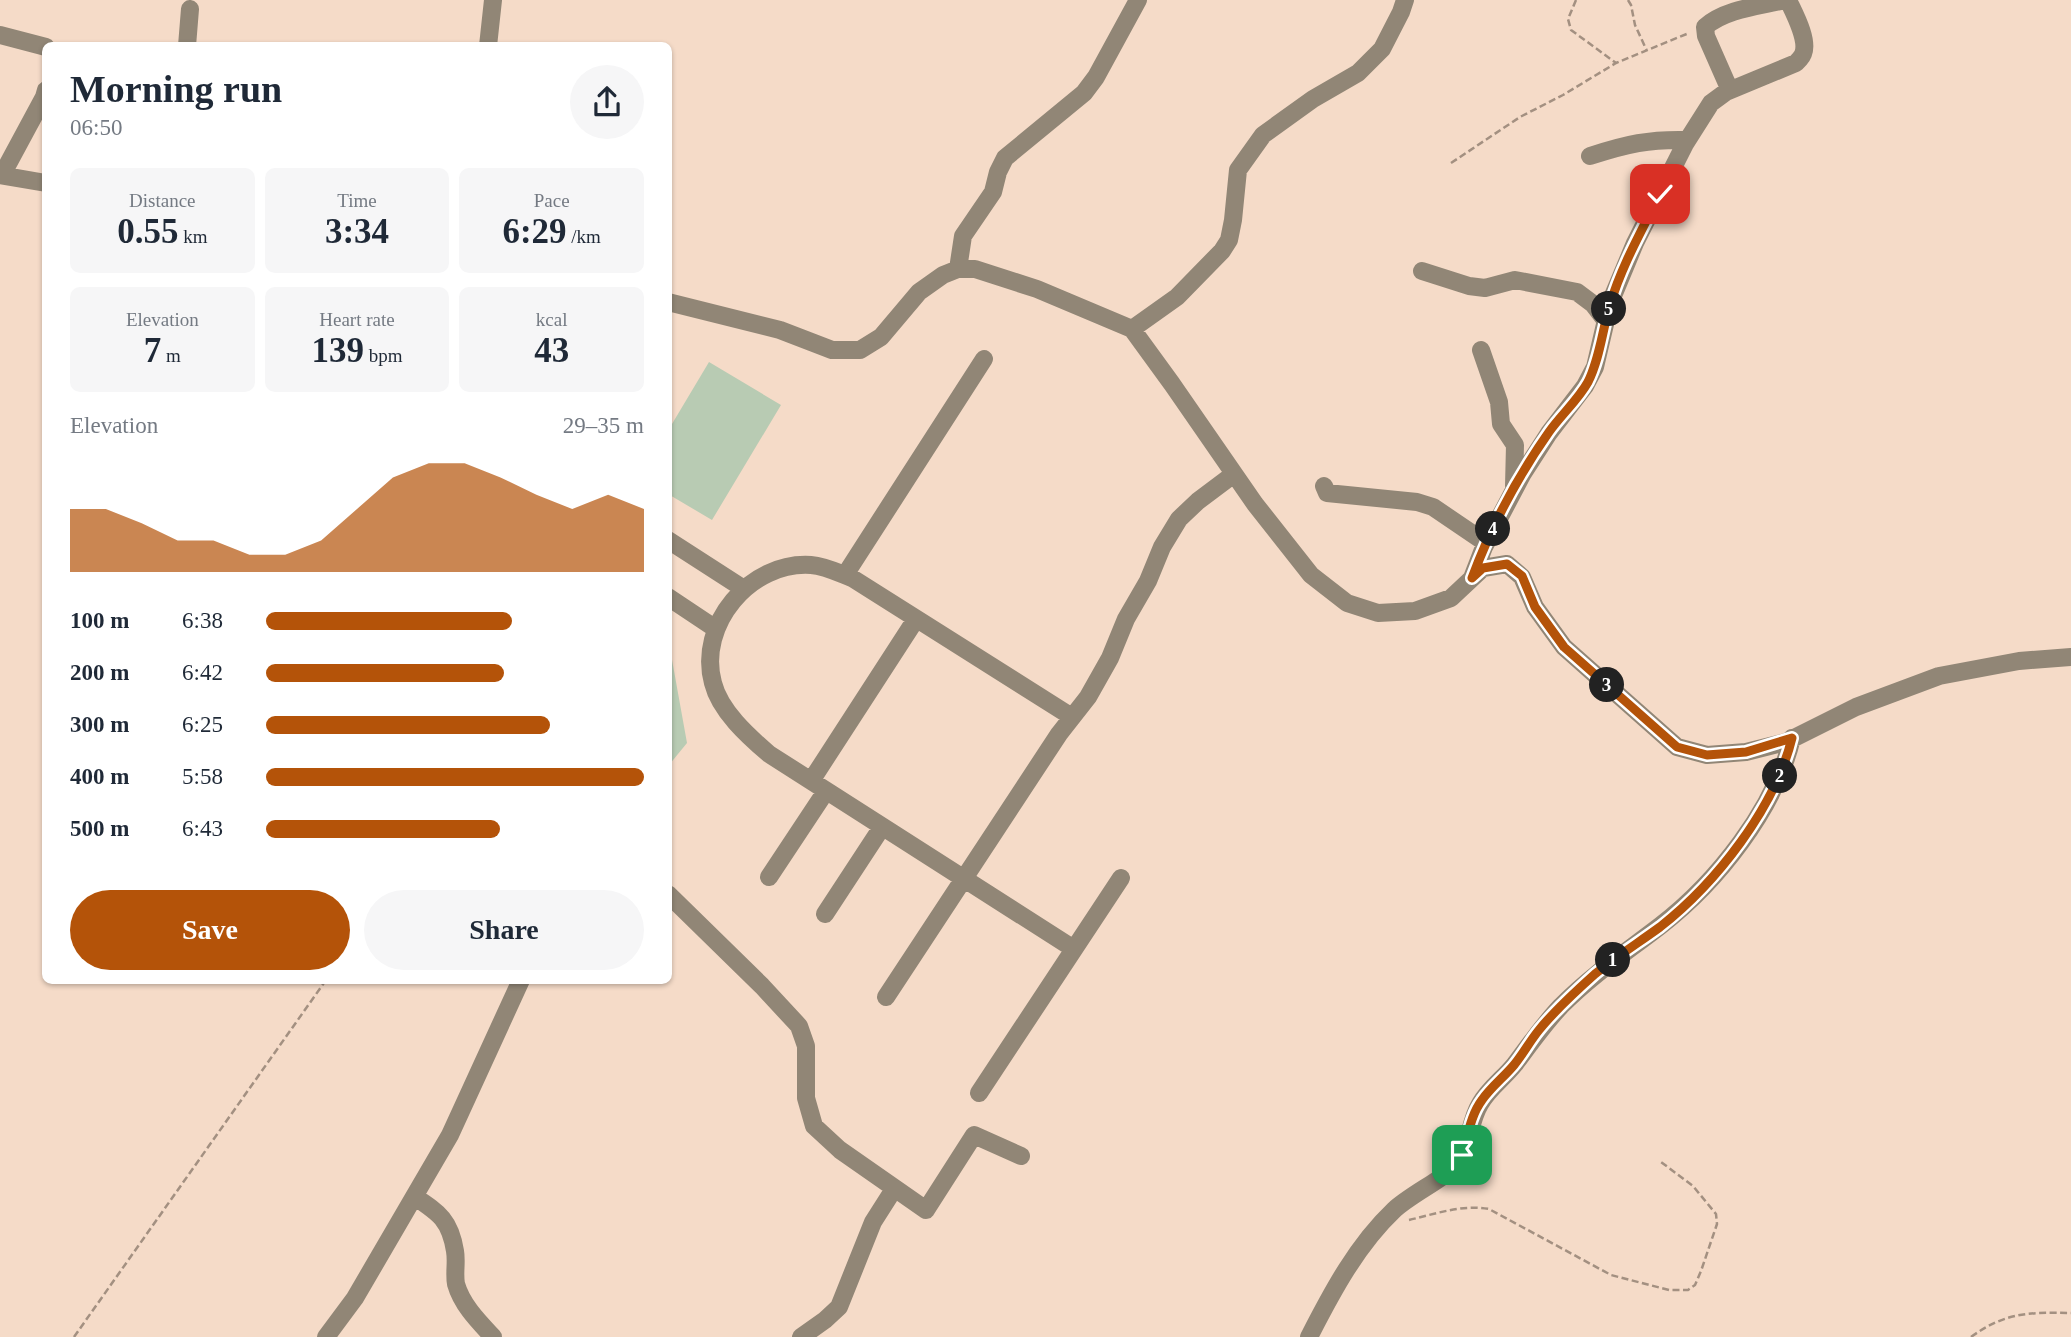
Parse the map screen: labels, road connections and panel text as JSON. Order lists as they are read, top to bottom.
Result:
{
  "page": {
    "heading": ["Morning run", "06:50"],
    "stats": [
      ["Distance", "0.55 km"],
      ["Time", "3:34"],
      ["Pace", "6:29 /km"],
      ["Elevation", "7 m"],
      ["Heart rate", "139 bpm"],
      ["kcal", "43"]
    ],
    "pins": [
      "5",
      "4",
      "3",
      "2",
      "1"
    ],
    "chart": ["Elevation", "29–35 m"],
    "list": [
      {
        "name": "100 m",
        "note": "6:38"
      },
      {
        "name": "200 m",
        "note": "6:42"
      },
      {
        "name": "300 m",
        "note": "6:25"
      },
      {
        "name": "400 m",
        "note": "5:58"
      },
      {
        "name": "500 m",
        "note": "6:43"
      }
    ],
    "buttons": ["Save", "Share"]
  }
}
